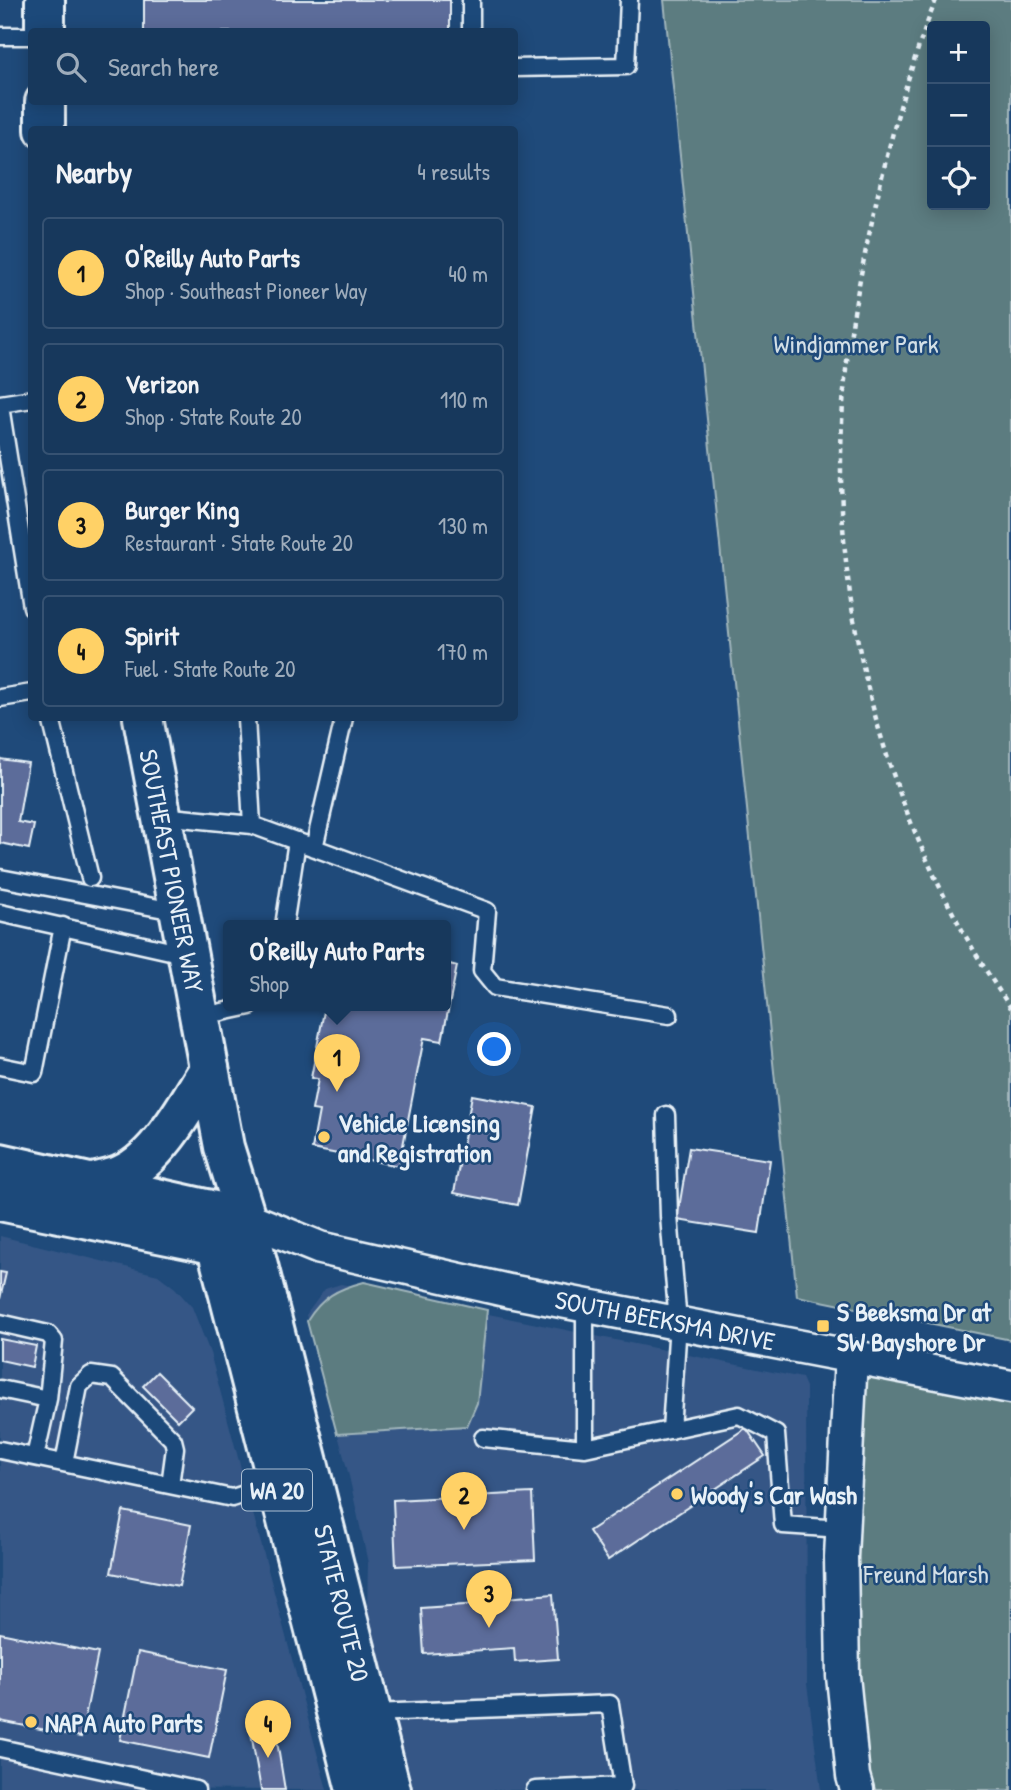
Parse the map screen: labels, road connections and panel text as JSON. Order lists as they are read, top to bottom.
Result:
{
  "streets": {
    "main road": ["SOUTHEAST PIONEER WAY", "WA 20", "STATE ROUTE 20"],
    "street": ["SOUTH BEEKSMA DRIVE"]
  },
  "crossings": [
    ["SOUTHEAST PIONEER WAY", "SOUTH BEEKSMA DRIVE"],
    ["SOUTHEAST PIONEER WAY", "WA 20"],
    ["SOUTHEAST PIONEER WAY", "STATE ROUTE 20"],
    ["SOUTH BEEKSMA DRIVE", "STATE ROUTE 20"],
    ["WA 20", "STATE ROUTE 20"]
  ],
  "parks": ["Windjammer Park", "Freund Marsh"],
  "places": {
    "other": ["Vehicle Licensing and Registration", "Woody's Car Wash", "NAPA Auto Parts"],
    "transit": ["S Beeksma Dr at SW Bayshore Dr"]
  },
  "page": {
    "map_buttons": ["+", "−"],
    "search": "Search here",
    "heading": ["Nearby", "4 results"],
    "list": [
      {
        "mark": "1",
        "name": "O'Reilly Auto Parts",
        "note": "Shop · Southeast Pioneer Way",
        "value": "40 m"
      },
      {
        "mark": "2",
        "name": "Verizon",
        "note": "Shop · State Route 20",
        "value": "110 m"
      },
      {
        "mark": "3",
        "name": "Burger King",
        "note": "Restaurant · State Route 20",
        "value": "130 m"
      },
      {
        "mark": "4",
        "name": "Spirit",
        "note": "Fuel · State Route 20",
        "value": "170 m"
      }
    ],
    "popup": ["O'Reilly Auto Parts", "Shop"],
    "pins": [
      "1",
      "2",
      "3",
      "4"
    ]
  }
}
